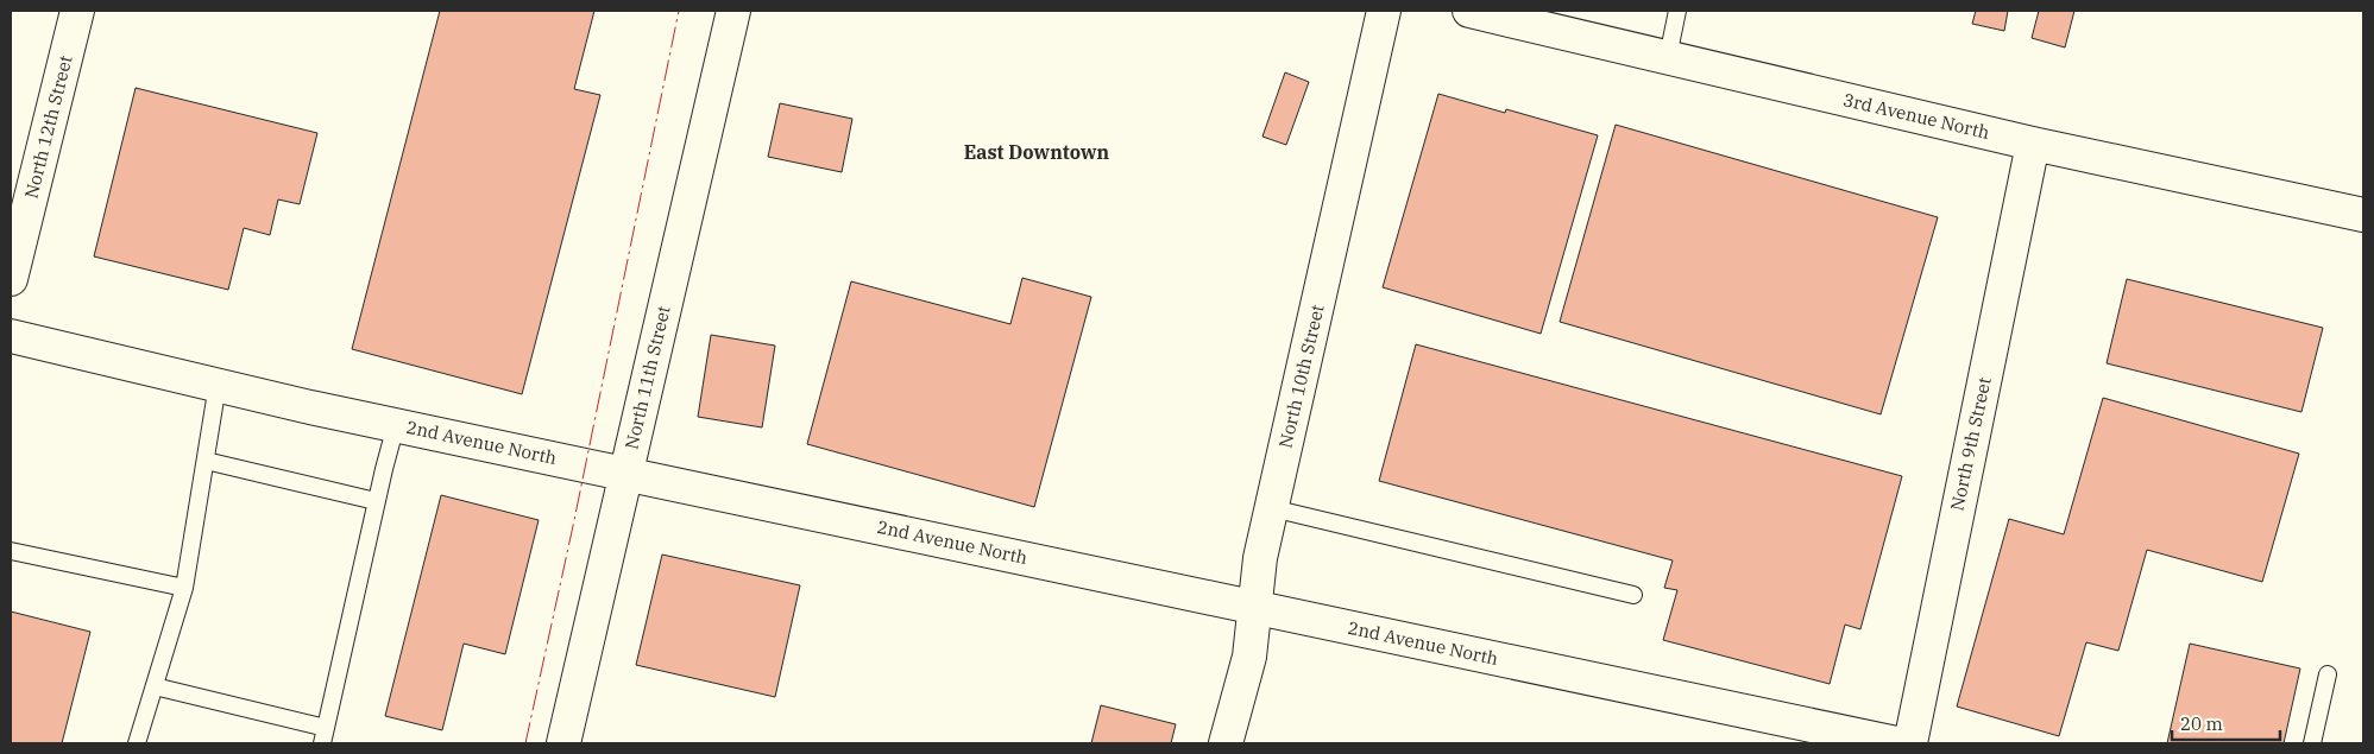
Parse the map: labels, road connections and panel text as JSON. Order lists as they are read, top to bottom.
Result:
{
  "streets": {
    "street": [
      "3rd Avenue North",
      "North 12th Street",
      "North 10th Street",
      "North 11th Street",
      "2nd Avenue North",
      "North 9th Street"
    ]
  },
  "crossings": [
    ["3rd Avenue North", "North 9th Street"],
    ["North 10th Street", "2nd Avenue North"],
    ["North 11th Street", "2nd Avenue North"]
  ],
  "districts": ["East Downtown"],
  "scale_bar": "20 m"
}
